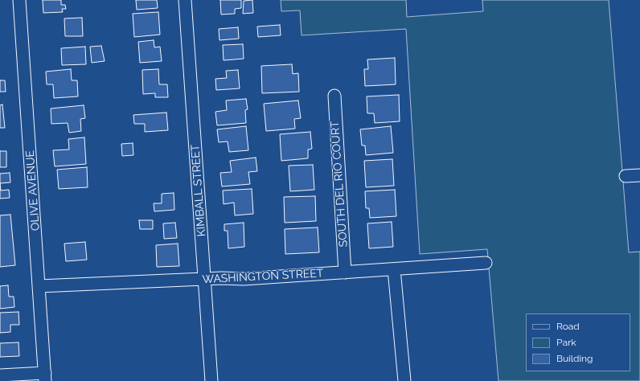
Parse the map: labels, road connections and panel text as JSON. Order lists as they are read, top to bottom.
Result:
{
  "streets": {
    "street": [
      "SOUTH DEL RIO COURT",
      "OLIVE AVENUE",
      "KIMBALL STREET",
      "WASHINGTON STREET"
    ]
  },
  "crossings": [
    ["SOUTH DEL RIO COURT", "WASHINGTON STREET"],
    ["OLIVE AVENUE", "WASHINGTON STREET"],
    ["KIMBALL STREET", "WASHINGTON STREET"]
  ],
  "legend": ["Road", "Park", "Building"]
}
